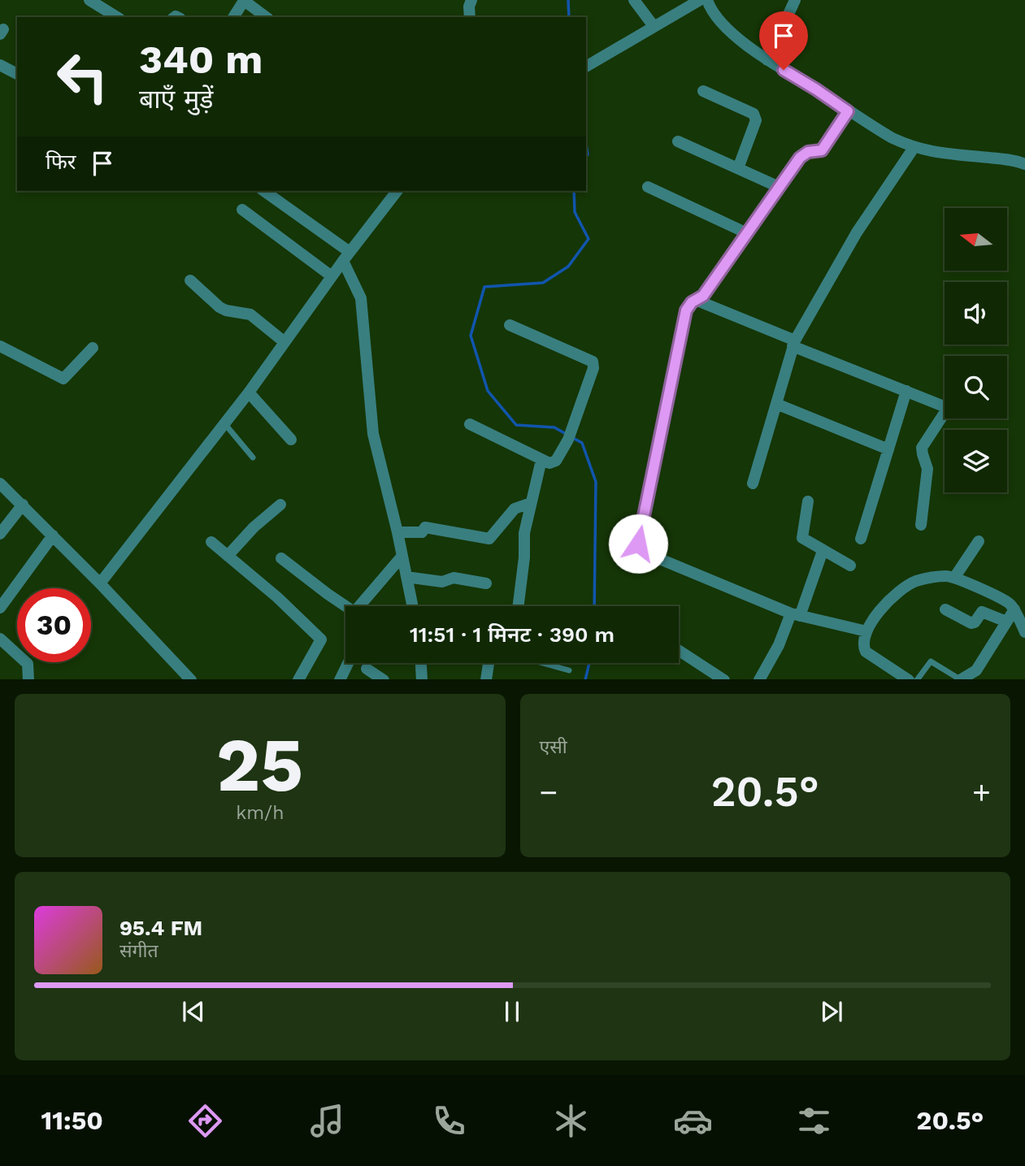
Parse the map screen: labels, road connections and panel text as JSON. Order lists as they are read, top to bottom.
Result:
{
  "north": "left",
  "page": {
    "turn": ["340 m", "बाएँ मुड़ें"],
    "then": "फिर",
    "limit": "30",
    "trip": "11:51 · 1 मिनट · 390 m",
    "tile": [
      ["25", "km/h"],
      "एसी"
    ],
    "heat": ["−", "20.5°", "+"],
    "song": ["95.4 FM", "संगीत"],
    "tabs": ["11:50", "20.5°"]
  }
}
